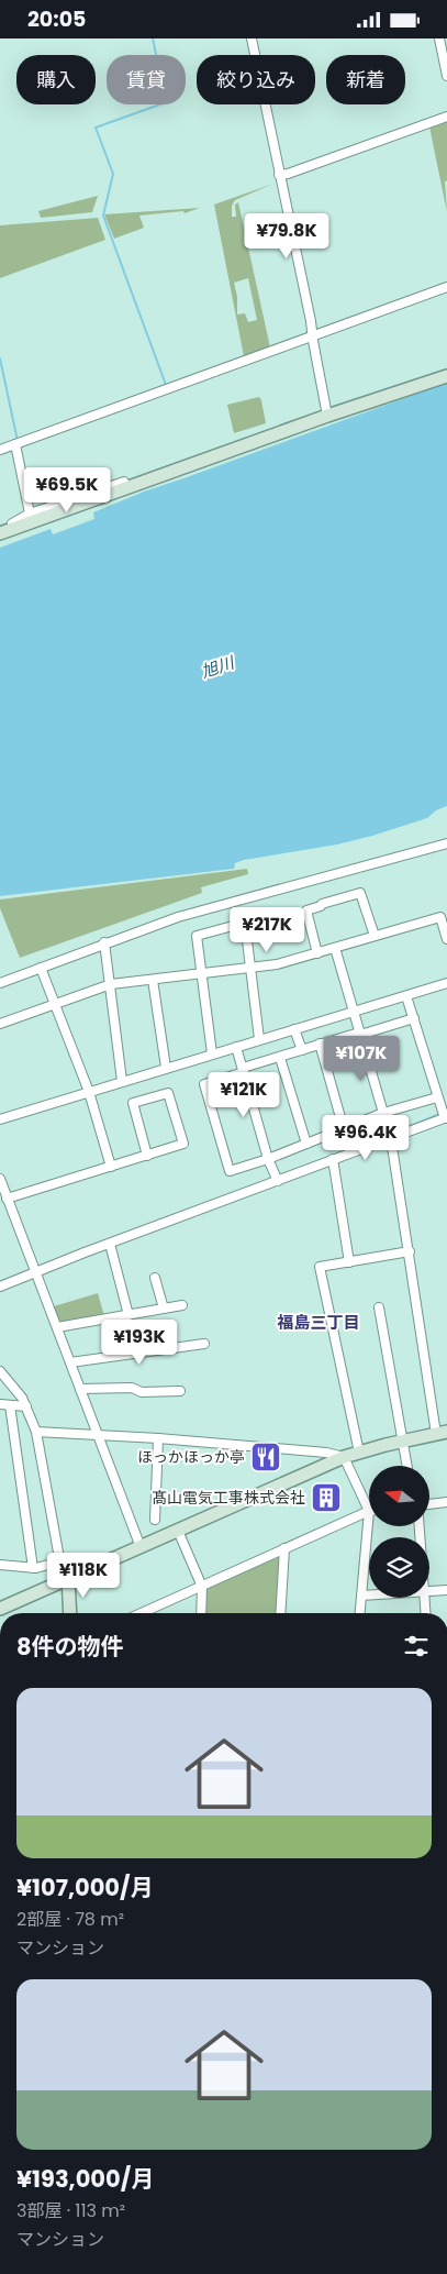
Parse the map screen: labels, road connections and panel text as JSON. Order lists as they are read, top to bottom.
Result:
{
  "districts": ["福島三丁目"],
  "water": ["旭川"],
  "places": {
    "restaurant": ["ほっかほっか亭"],
    "building": ["髙山電気工事株式会社"]
  },
  "north": "left",
  "page": {
    "status": "20:05",
    "chip": [
      "購入",
      "賃貸",
      "絞り込み",
      "新着"
    ],
    "price": [
      "¥79.8K",
      "¥69.5K",
      "¥217K",
      "¥107K",
      "¥121K",
      "¥96.4K",
      "¥193K",
      "¥118K"
    ],
    "heading": "8件の物件",
    "list": [
      {
        "name": "¥107,000/月",
        "note": "2部屋 · 78 m² · マンション"
      },
      {
        "name": "¥193,000/月",
        "note": "3部屋 · 113 m² · マンション"
      }
    ]
  }
}
